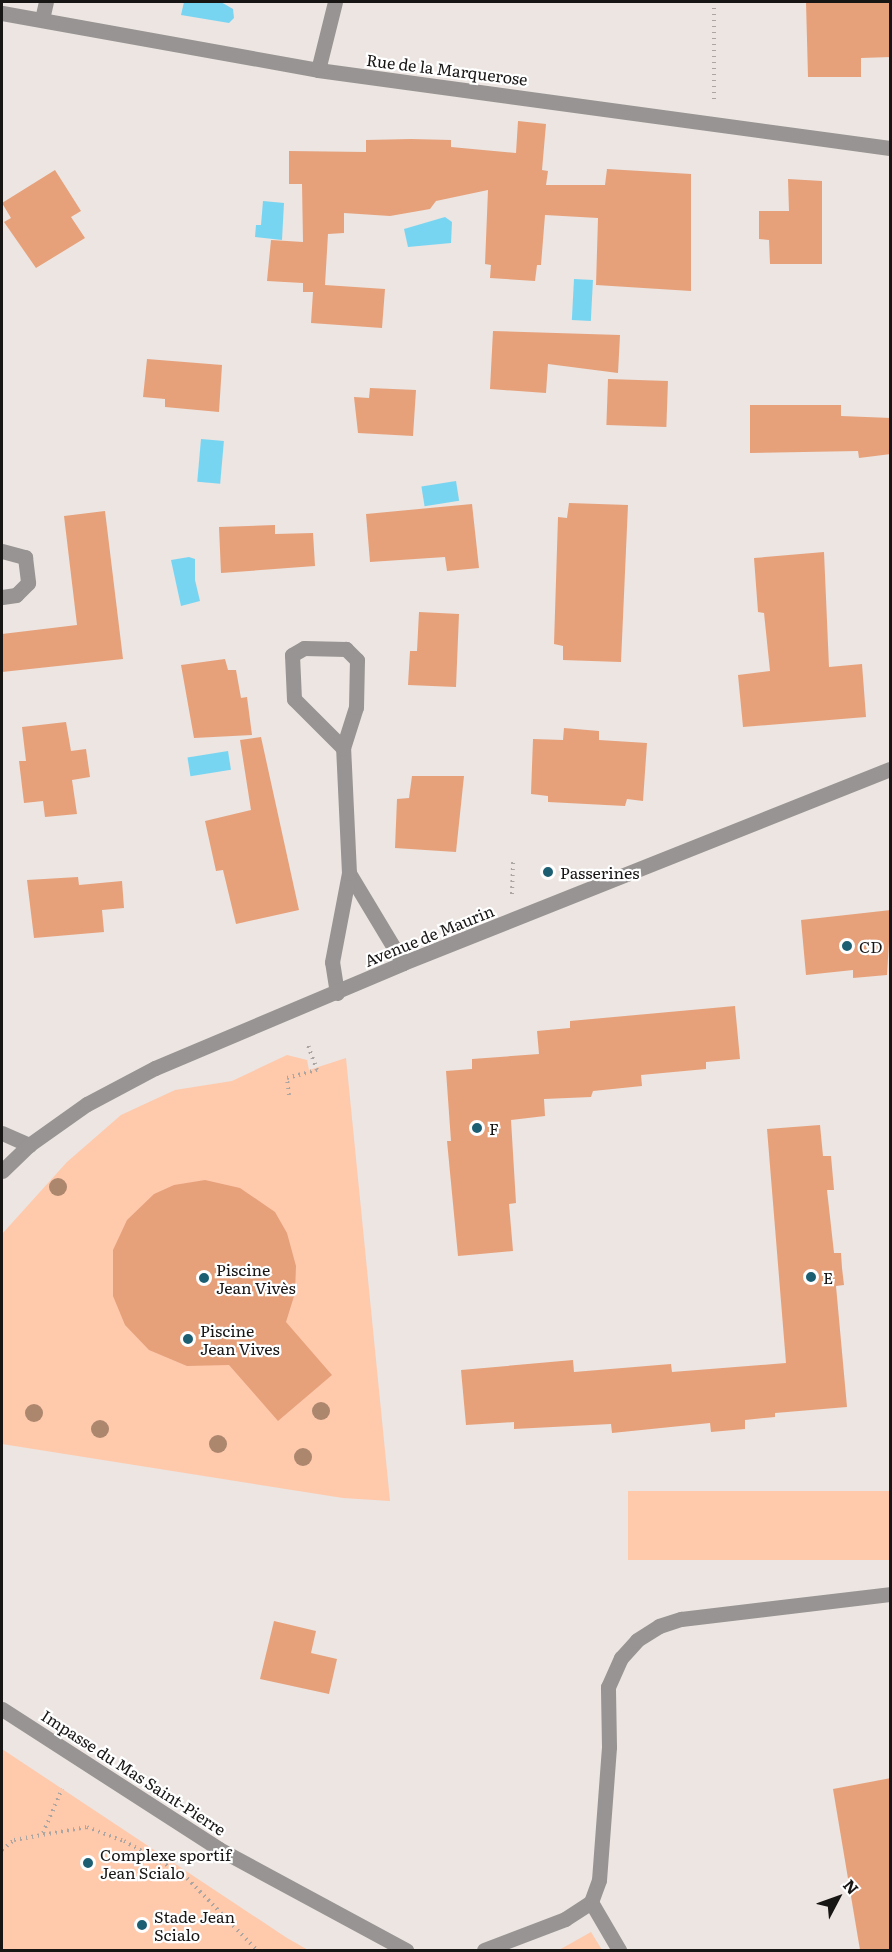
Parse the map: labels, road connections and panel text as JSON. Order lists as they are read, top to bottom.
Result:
{
  "streets": {
    "street": ["Rue de la Marquerose", "Avenue de Maurin", "Impasse du Mas Saint-Pierre"]
  },
  "places": [
    "Passerines",
    "CD",
    "F",
    "E",
    "Piscine Jean Vivès",
    "Piscine Jean Vives",
    "Complexe sportif Jean Scialo",
    "Stade Jean Scialo"
  ],
  "north": "top right"
}
